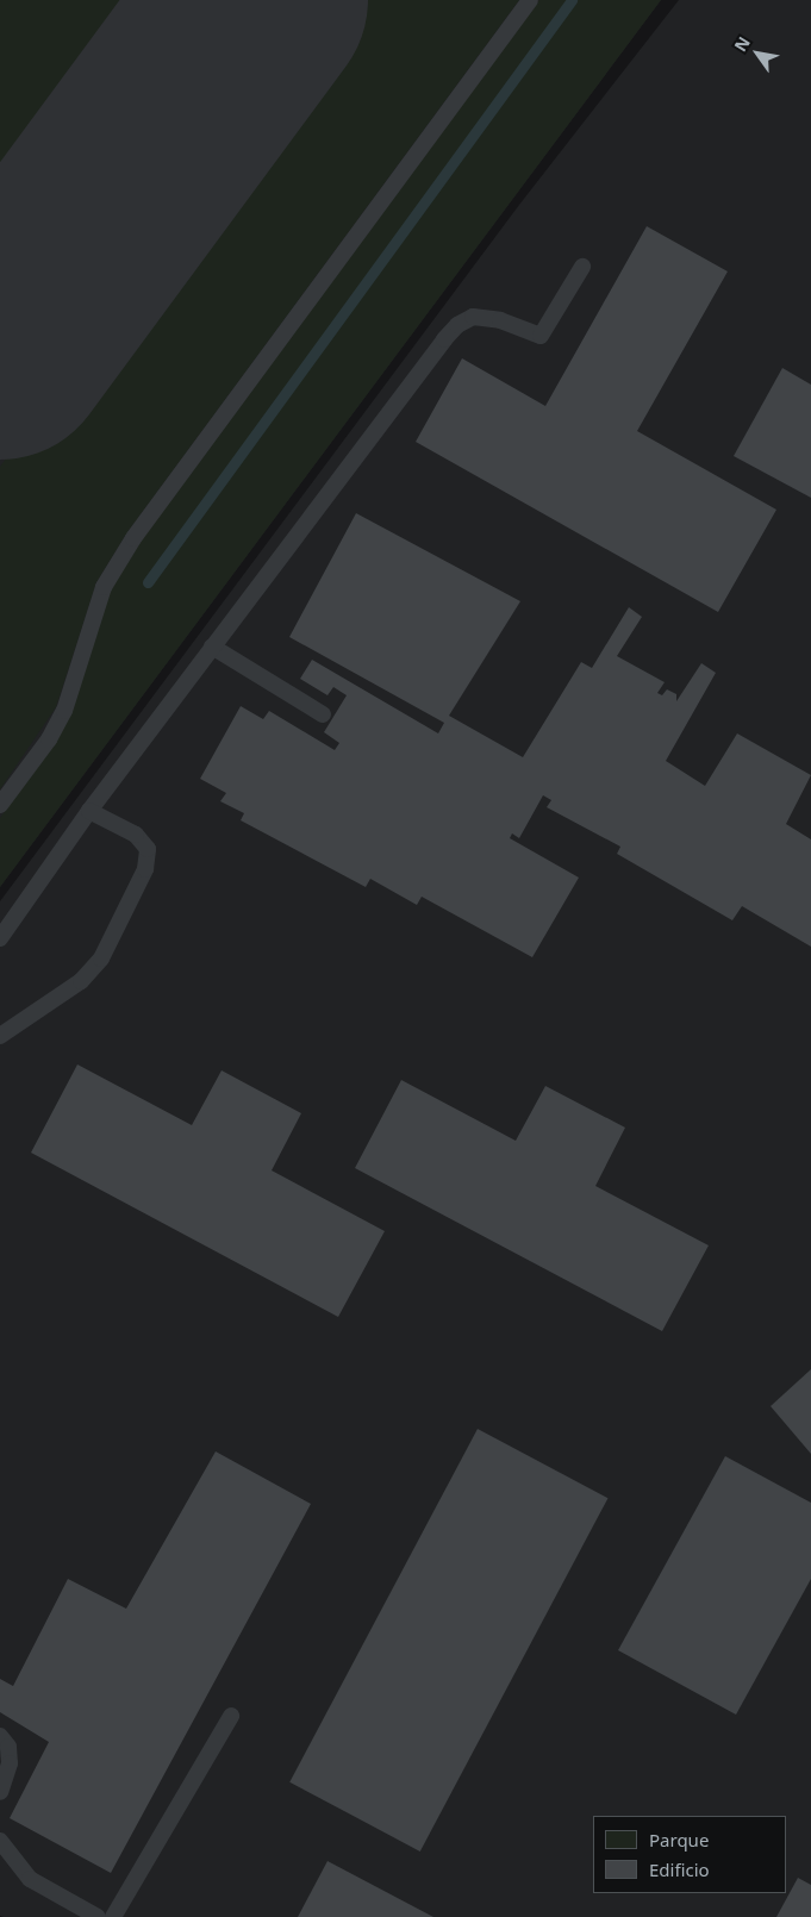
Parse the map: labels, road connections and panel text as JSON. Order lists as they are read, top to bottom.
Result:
{
  "legend": ["Parque", "Edificio"],
  "north": "top left"
}
